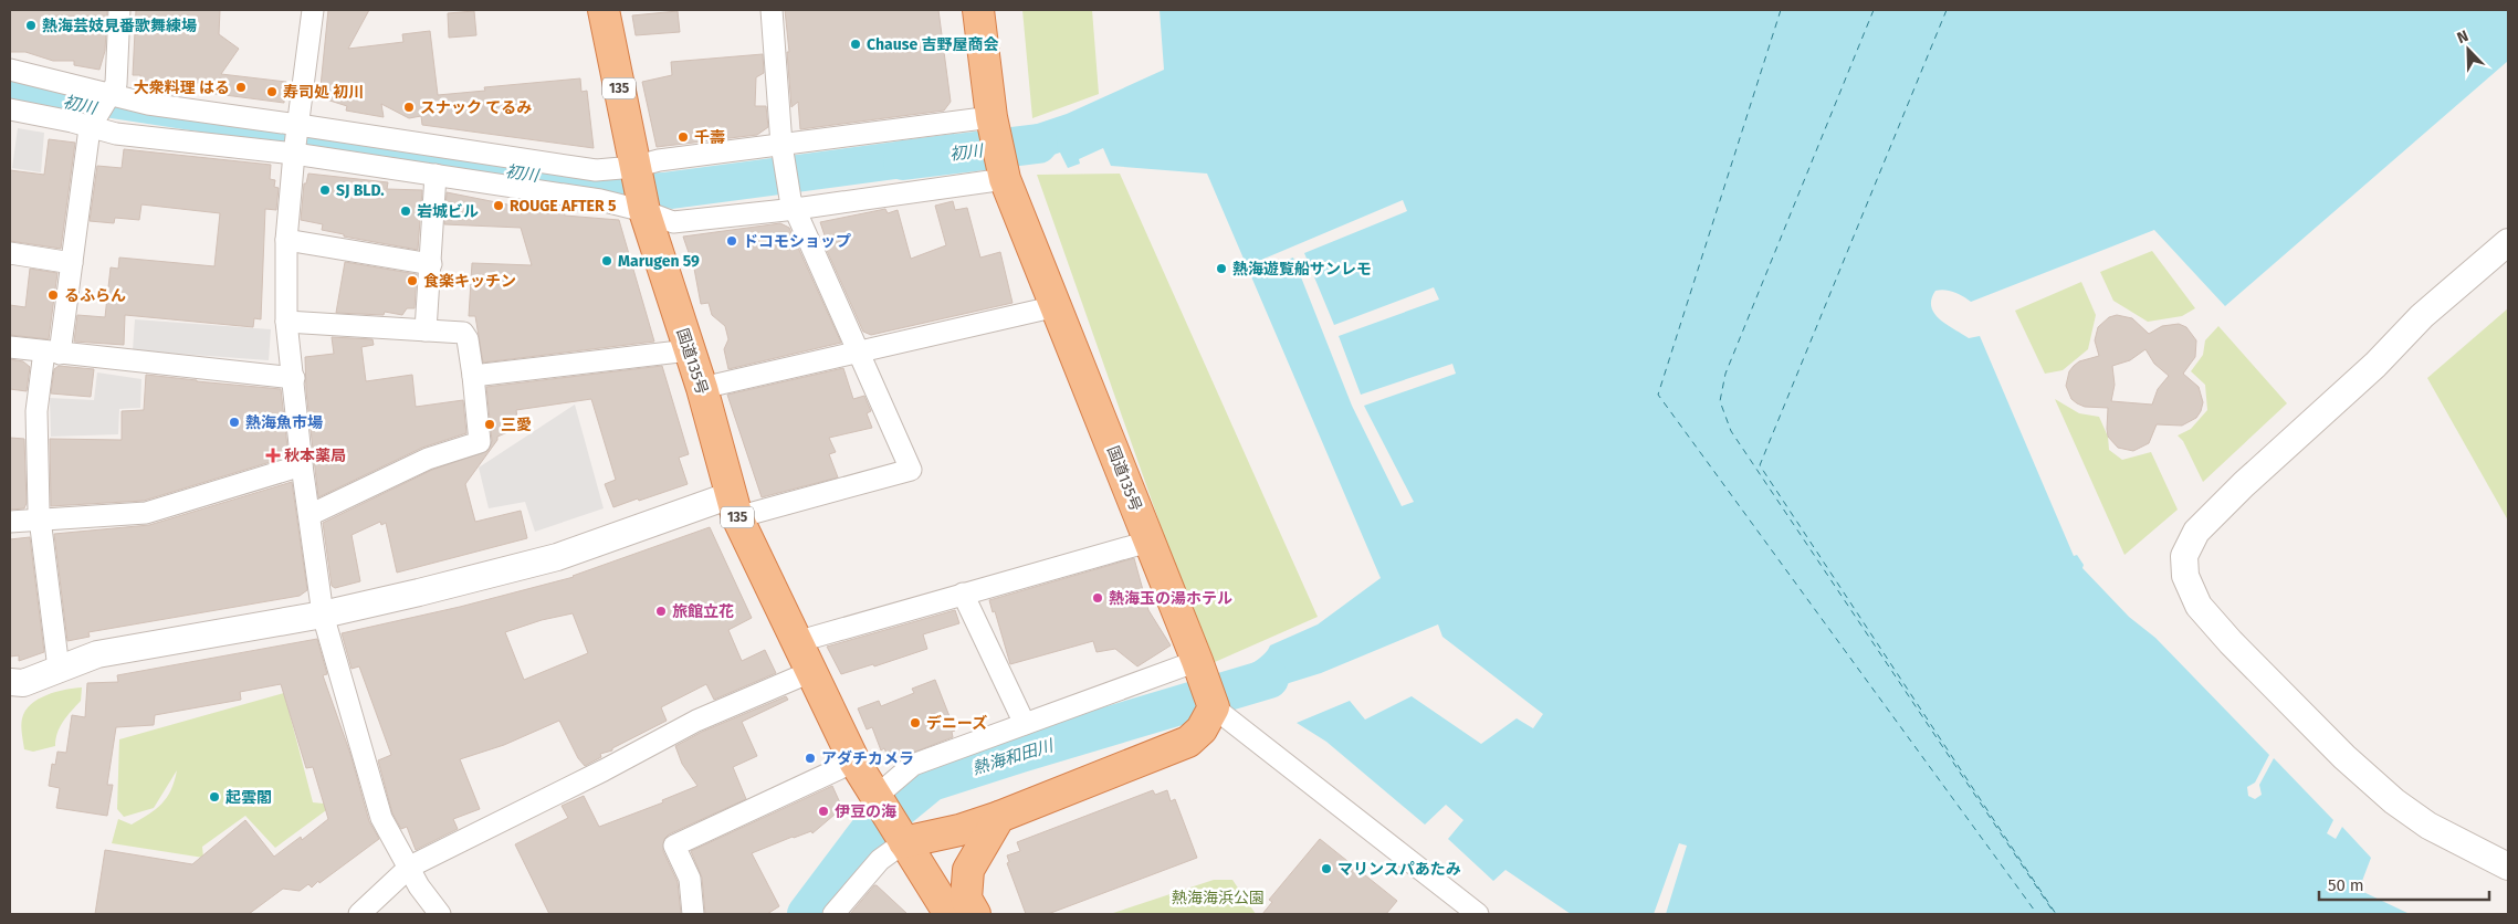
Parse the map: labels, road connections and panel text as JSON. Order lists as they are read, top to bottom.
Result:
{
  "streets": {
    "highway": ["135", "国道135号"]
  },
  "water": ["初川", "熱海和田川"],
  "parks": ["熱海海浜公園"],
  "places": {
    "other": [
      "熱海芸妓見番歌舞練場",
      "Chause 吉野屋商会",
      "大衆料理 はる",
      "寿司処 初川",
      "スナック てるみ",
      "千壽",
      "SJ BLD.",
      "ROUGE AFTER 5",
      "岩城ビル",
      "ドコモショップ",
      "Marugen 59",
      "熱海遊覧船サンレモ",
      "食楽キッチン",
      "るふらん",
      "熱海魚市場",
      "三愛",
      "熱海玉の湯ホテル",
      "旅館立花",
      "デニーズ",
      "アダチカメラ",
      "起雲閣",
      "伊豆の海",
      "マリンスパあたみ"
    ],
    "health": ["秋本薬局"]
  },
  "scale_bar": "50 m",
  "north": "top left"
}
